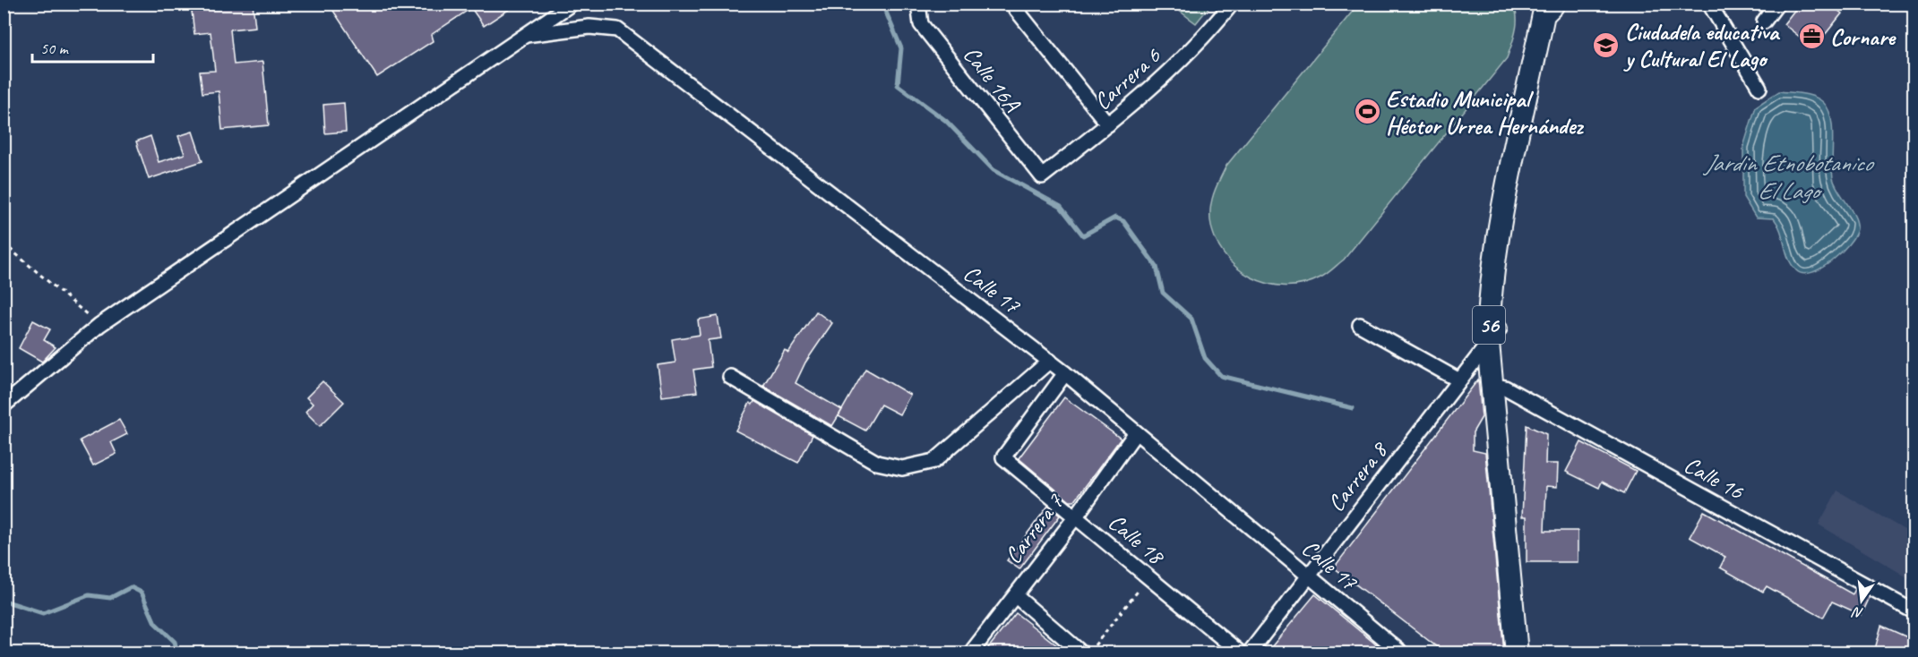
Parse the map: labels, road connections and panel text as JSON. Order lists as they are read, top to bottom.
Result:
{
  "streets": {
    "main road": ["56"],
    "street": [
      "Calle 16A",
      "Carrera 6",
      "Calle 17",
      "Carrera 8",
      "Calle 16",
      "Carrera 7",
      "Calle 18"
    ]
  },
  "crossings": [
    ["Calle 16A", "Carrera 6"],
    ["Calle 17", "Carrera 8"],
    ["Calle 17", "Carrera 7"],
    ["Calle 17", "Calle 18"],
    ["56", "Carrera 8"],
    ["56", "Calle 16"],
    ["Carrera 7", "Calle 18"]
  ],
  "water": ["Jardin Etnobotanico El Lago"],
  "places": {
    "office": ["Cornare"],
    "school or university": ["Ciudadela educativa y Cultural El Lago"],
    "sports": ["Estadio Municipal Héctor Urrea Hernández"]
  },
  "scale_bar": "50 m",
  "north": "bottom"
}
